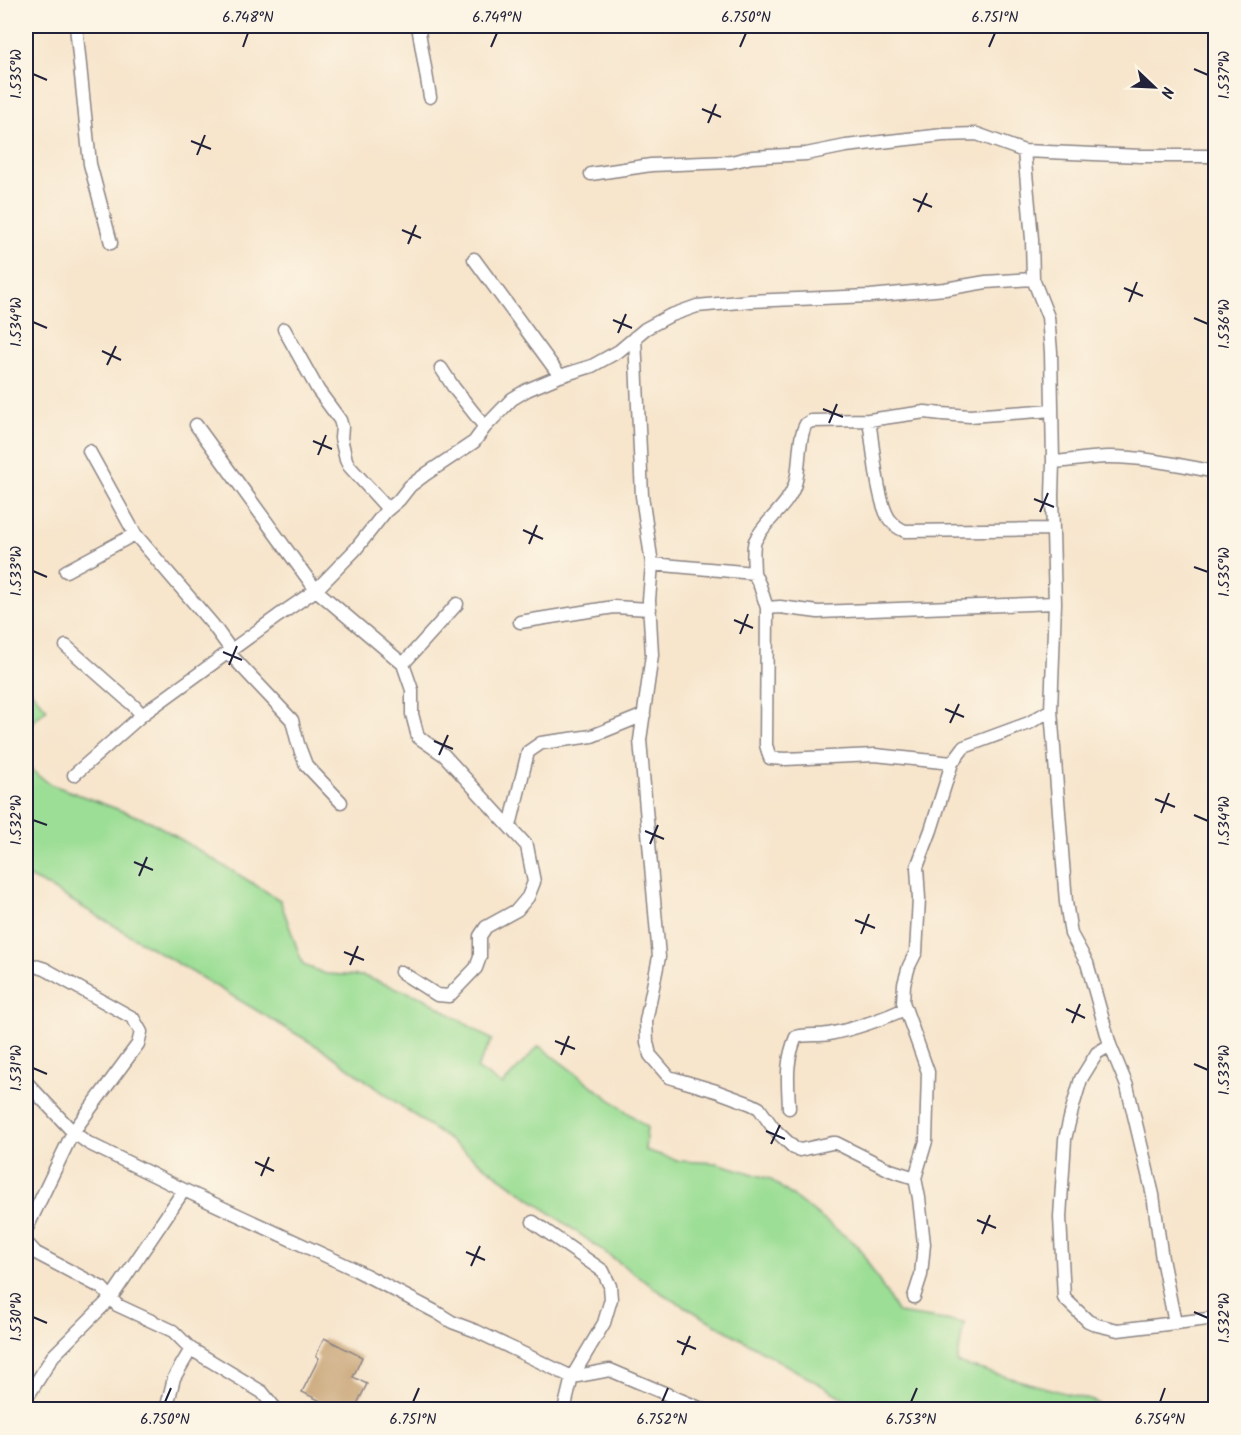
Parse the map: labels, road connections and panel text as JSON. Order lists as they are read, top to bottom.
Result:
{
  "north": "bottom right",
  "coordinates": [
    "6.748°N",
    "6.749°N",
    "6.750°N",
    "6.751°N",
    "1.535°W",
    "1.537°W",
    "1.534°W",
    "1.536°W",
    "1.533°W",
    "1.532°W",
    "1.531°W",
    "1.530°W",
    "6.752°N",
    "6.753°N",
    "6.754°N"
  ]
}
